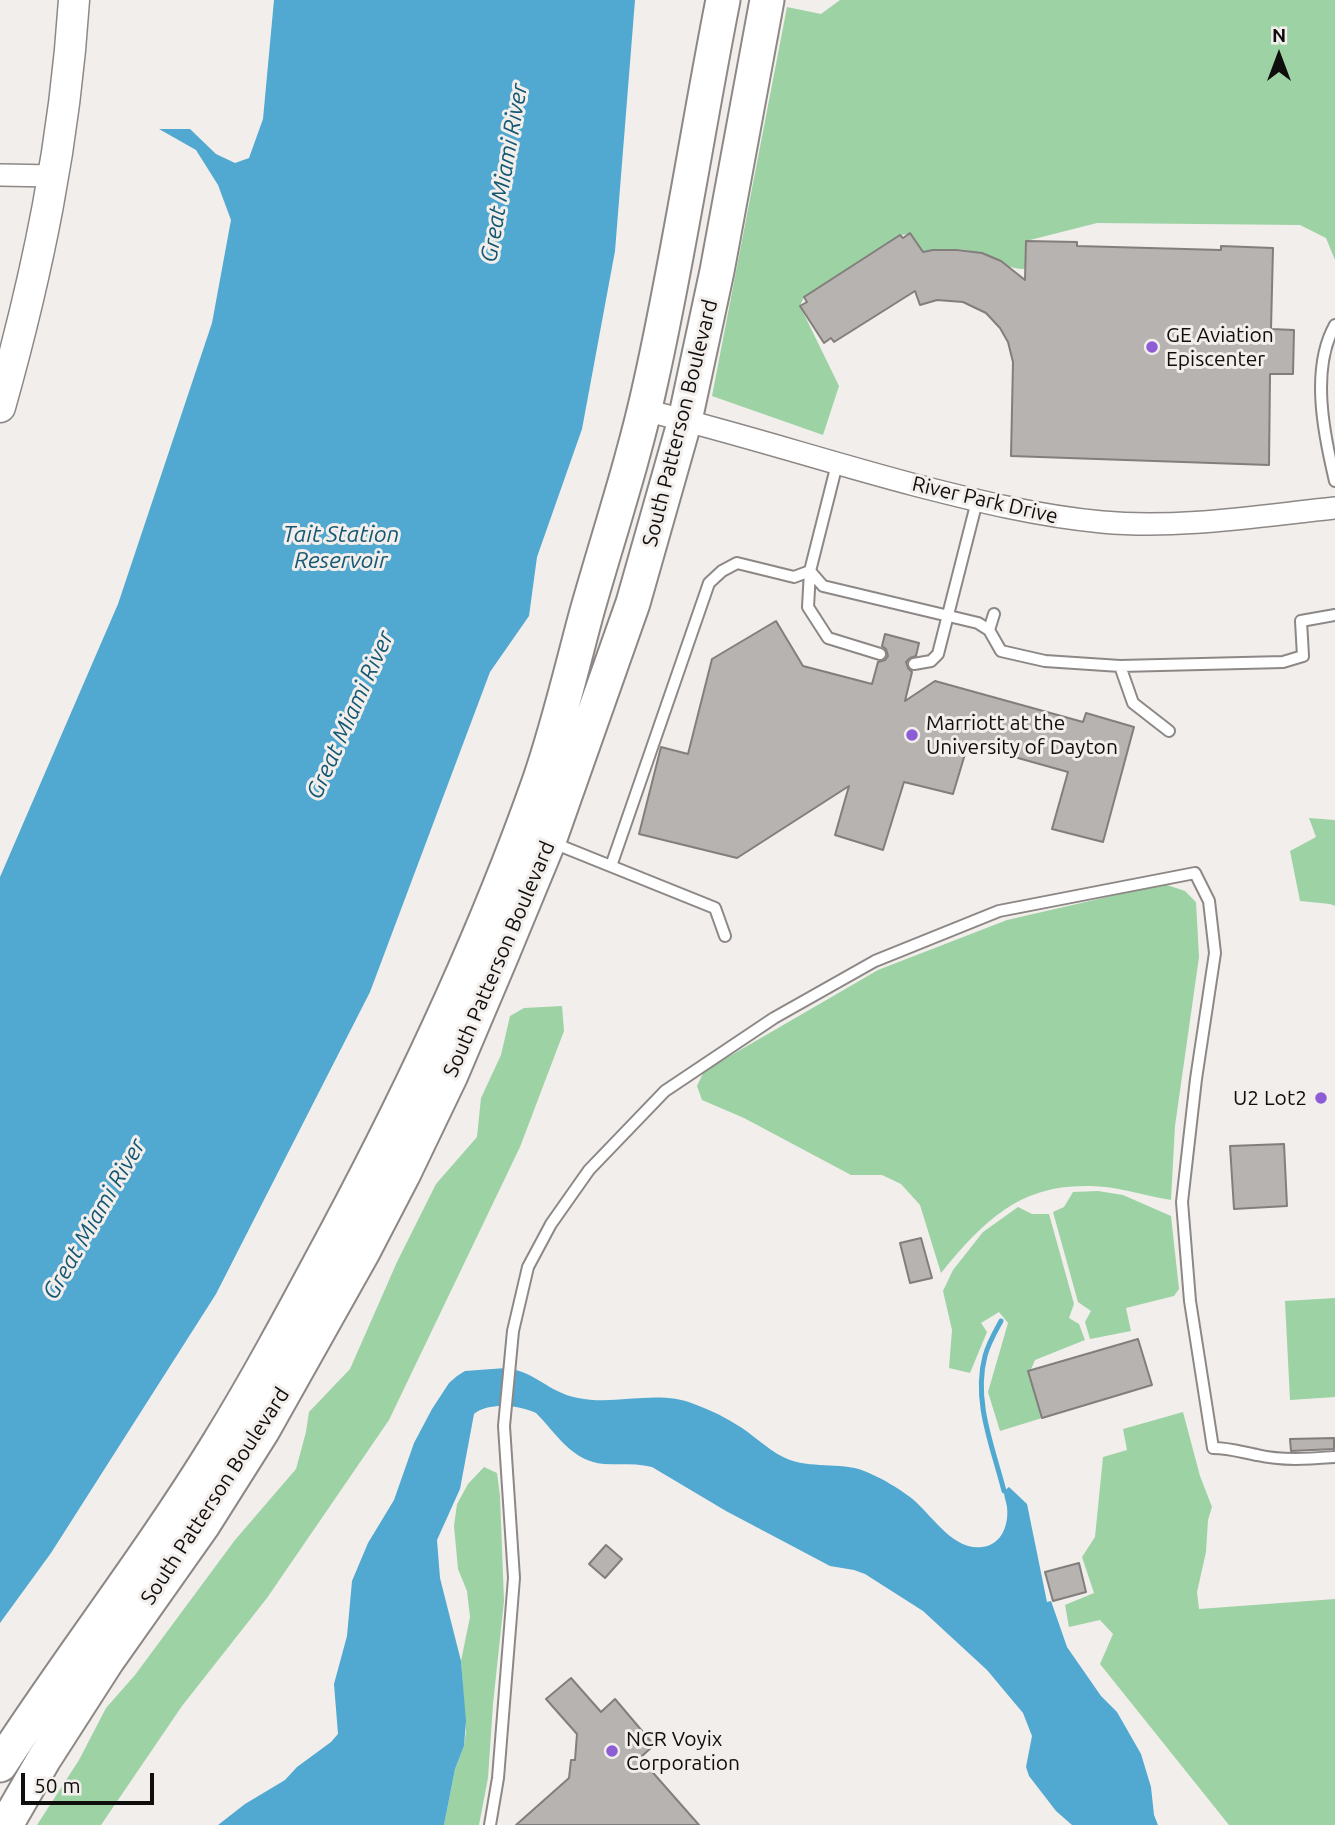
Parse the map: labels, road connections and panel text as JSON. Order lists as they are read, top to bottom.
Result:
{
  "streets": {
    "main road": ["South Patterson Boulevard"],
    "street": ["River Park Drive"]
  },
  "crossings": [
    ["South Patterson Boulevard", "River Park Drive"]
  ],
  "water": ["Great Miami River", "Tait Station Reservoir"],
  "places": [
    "GE Aviation Episcenter",
    "Marriott at the University of Dayton",
    "U2 Lot2",
    "NCR Voyix Corporation"
  ],
  "scale_bar": "50 m",
  "north": "top"
}
